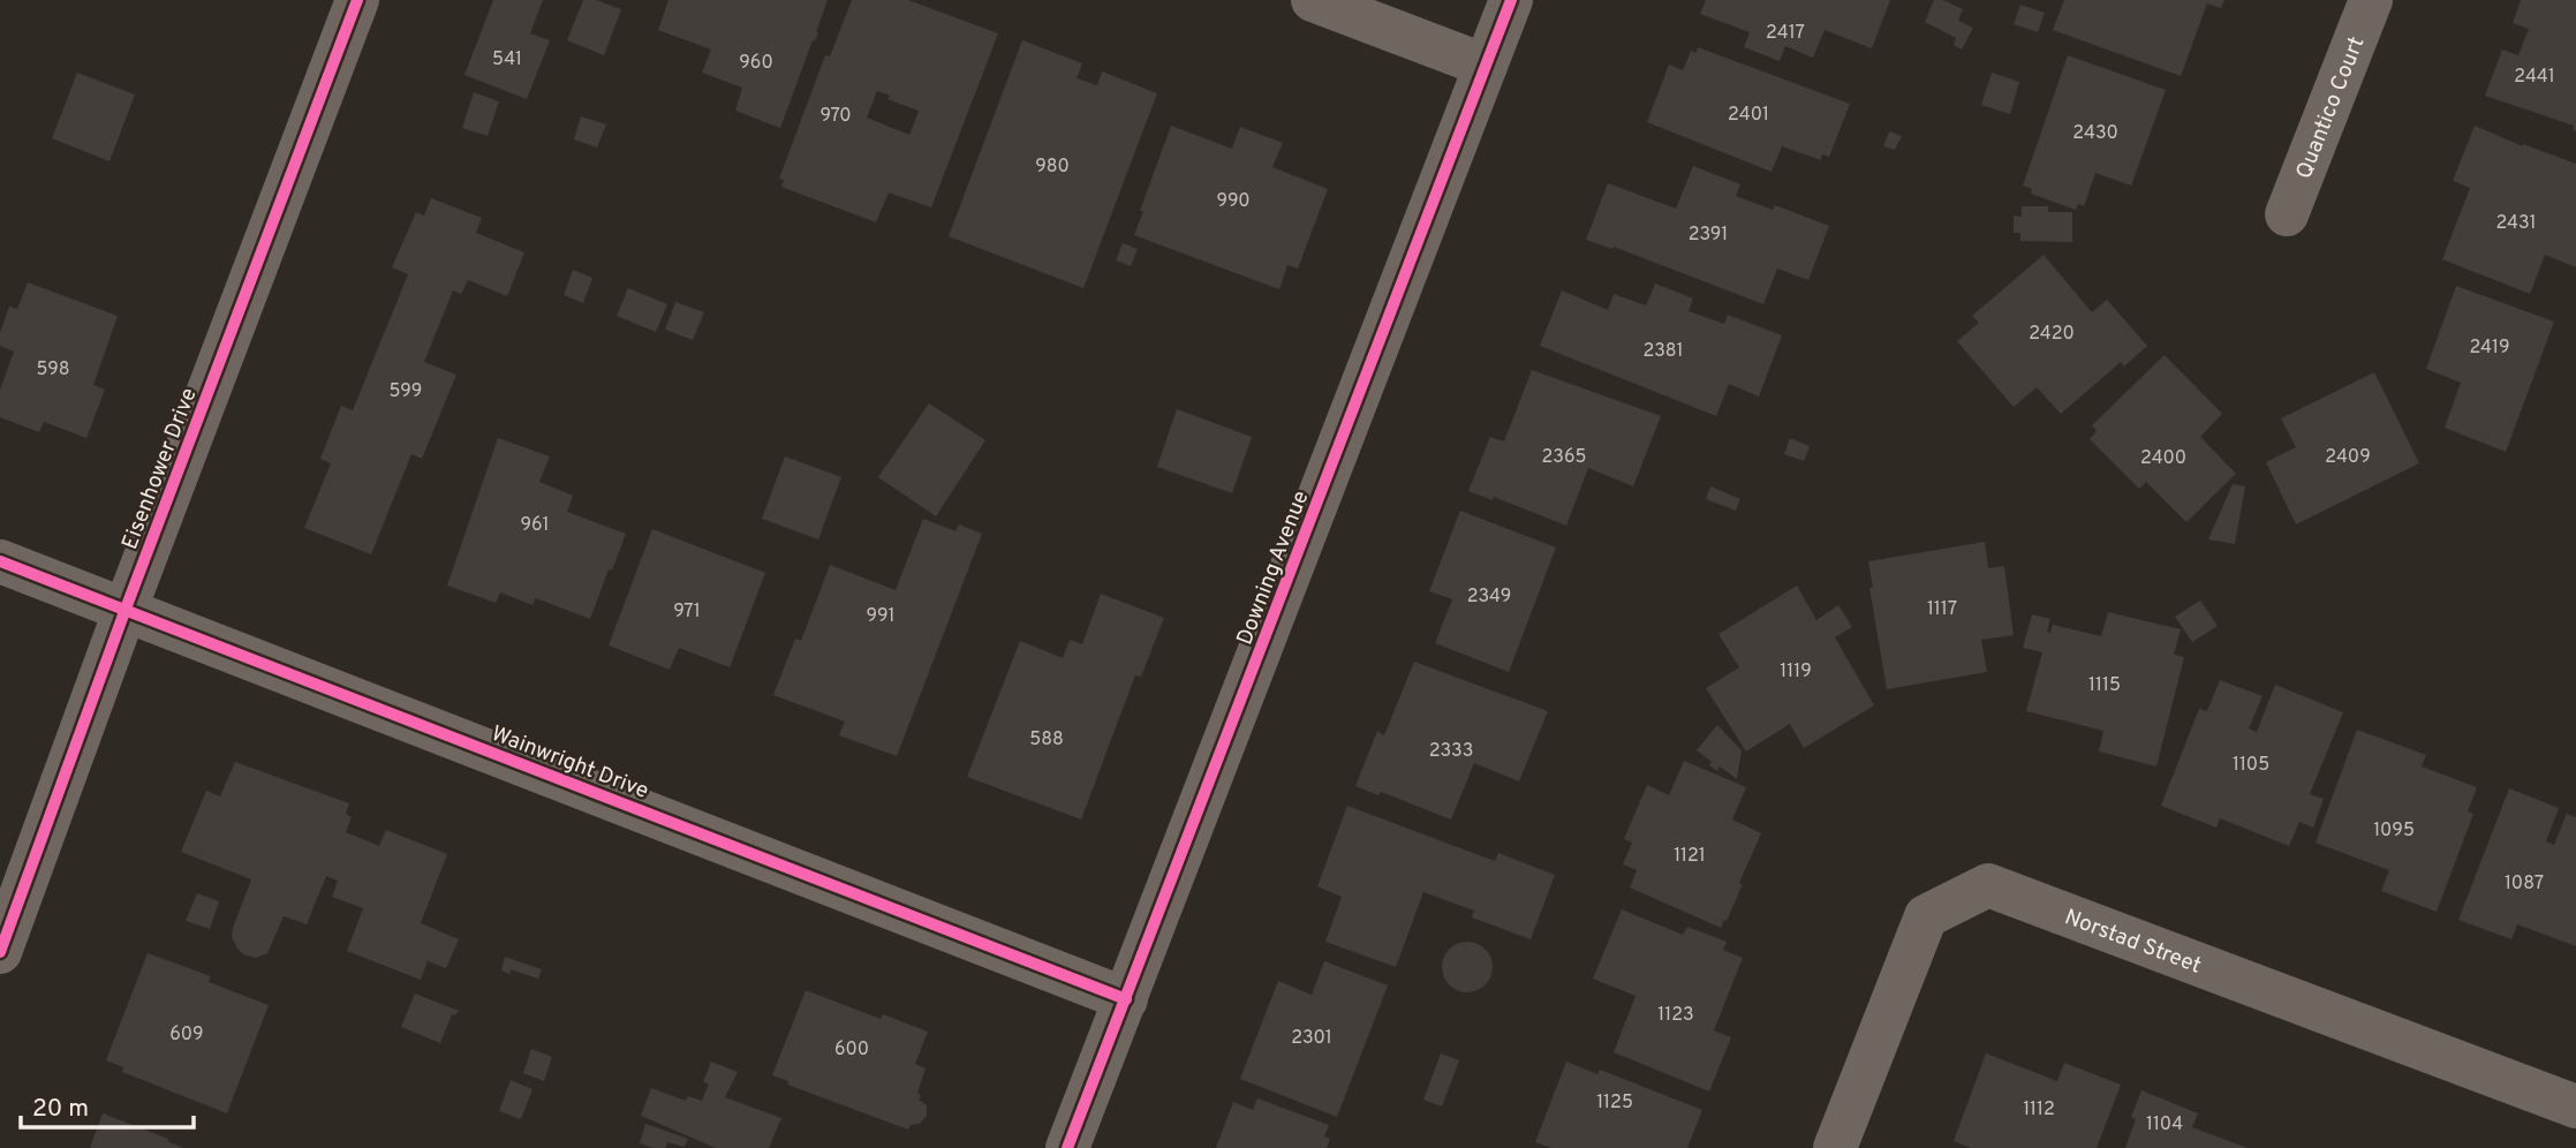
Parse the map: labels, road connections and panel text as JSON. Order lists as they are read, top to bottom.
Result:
{
  "streets": {
    "street": [
      "Quantico Court",
      "Eisenhower Drive",
      "Downing Avenue",
      "Wainwright Drive",
      "Norstad Street"
    ]
  },
  "crossings": [
    ["Eisenhower Drive", "Wainwright Drive"],
    ["Downing Avenue", "Wainwright Drive"]
  ],
  "house_numbers": [
    "2417",
    "541",
    "960",
    "2441",
    "2401",
    "970",
    "2430",
    "980",
    "990",
    "2431",
    "2391",
    "2420",
    "2419",
    "2381",
    "598",
    "599",
    "2365",
    "2409",
    "2400",
    "961",
    "2349",
    "1117",
    "971",
    "991",
    "1119",
    "1115",
    "588",
    "2333",
    "1105",
    "1095",
    "1121",
    "1087",
    "1123",
    "609",
    "2301",
    "600",
    "1125",
    "1112",
    "1104"
  ],
  "scale_bar": "20 m"
}
